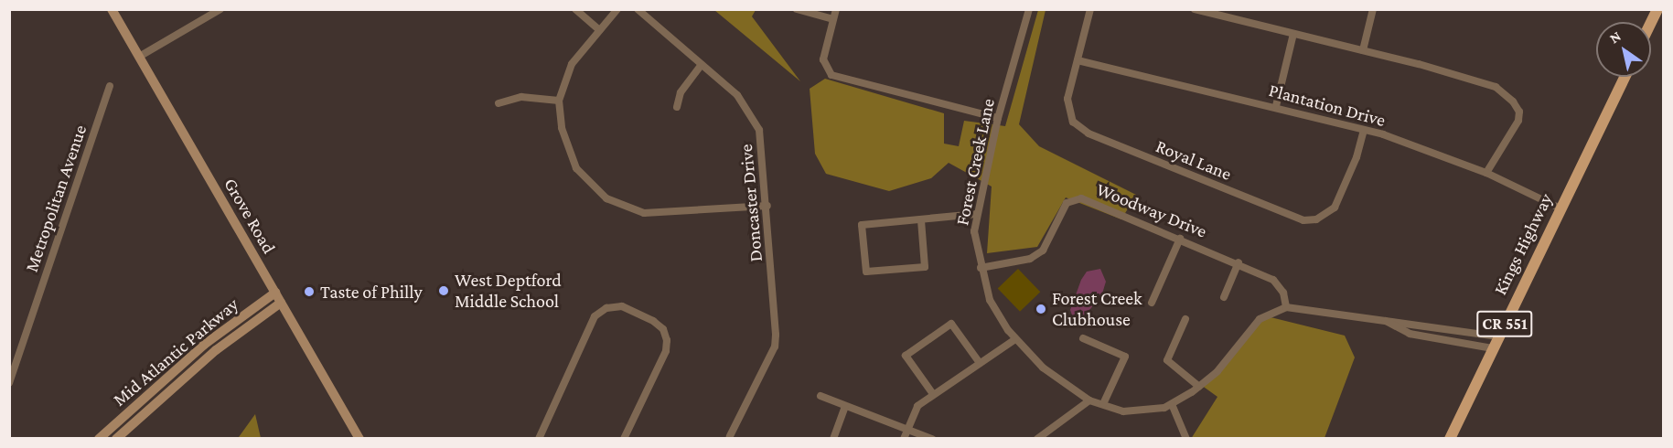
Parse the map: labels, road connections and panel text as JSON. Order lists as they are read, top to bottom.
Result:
{
  "streets": {
    "main road": [
      "Grove Road",
      "Kings Highway",
      "CR 551",
      "Mid Atlantic Parkway"
    ],
    "street": [
      "Plantation Drive",
      "Royal Lane",
      "Forest Creek Lane",
      "Metropolitan Avenue",
      "Doncaster Drive",
      "Woodway Drive"
    ]
  },
  "crossings": [
    ["Plantation Drive", "Royal Lane"],
    ["Plantation Drive", "Kings Highway"],
    ["Forest Creek Lane", "Woodway Drive"],
    ["Grove Road", "Mid Atlantic Parkway"]
  ],
  "places": ["West Deptford Middle School", "Taste of Philly", "Forest Creek Clubhouse"],
  "north": "top left"
}
